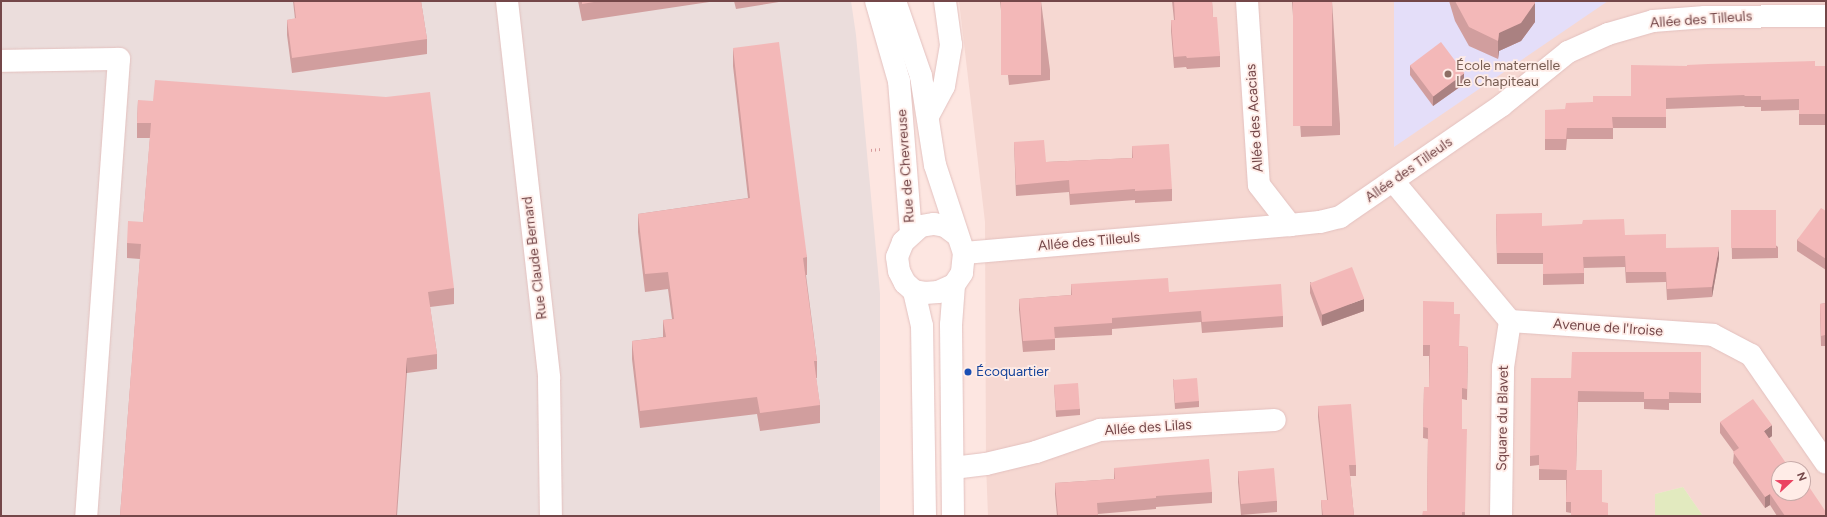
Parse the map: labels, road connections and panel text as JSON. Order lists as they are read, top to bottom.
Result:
{
  "streets": {
    "street": [
      "Allée des Tilleuls",
      "Allée des Acacias",
      "Rue de Chevreuse",
      "Rue Claude Bernard",
      "Avenue de l'Iroise",
      "Square du Blavet",
      "Allée des Lilas"
    ]
  },
  "crossings": [
    ["Allée des Tilleuls", "Allée des Acacias"],
    ["Allée des Tilleuls", "Rue de Chevreuse"],
    ["Rue de Chevreuse", "Allée des Lilas"],
    ["Avenue de l'Iroise", "Square du Blavet"]
  ],
  "places": ["École maternelle Le Chapiteau", "Écoquartier"],
  "north": "right"
}
